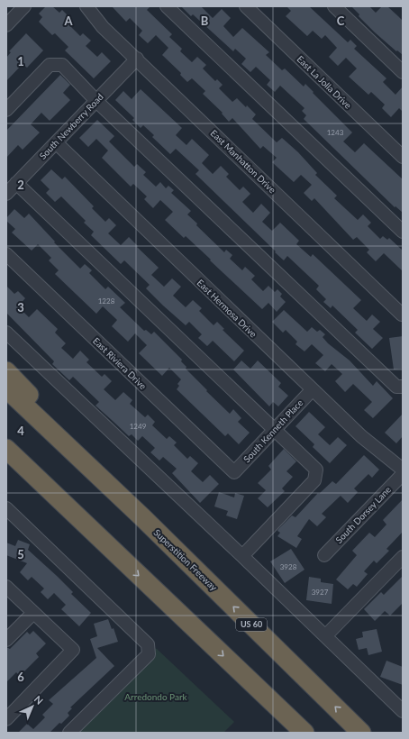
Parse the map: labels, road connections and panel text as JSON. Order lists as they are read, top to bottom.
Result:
{
  "streets": {
    "highway": ["Superstition Freeway", "US 60"],
    "street": [
      "East La Jolla Drive",
      "South Newberry Road",
      "East Manhatton Drive",
      "East Hermosa Drive",
      "East Riviera Drive",
      "South Kenneth Place",
      "South Dorsey Lane"
    ]
  },
  "crossings": [
    ["South Newberry Road", "East Manhatton Drive"],
    ["South Newberry Road", "East Hermosa Drive"],
    ["East Hermosa Drive", "South Kenneth Place"],
    ["East Riviera Drive", "South Kenneth Place"]
  ],
  "parks": ["Arredondo Park"],
  "house_numbers": [
    "1243",
    "1228",
    "1249",
    "3928",
    "3927"
  ],
  "north": "top right",
  "grid": {
    "columns": ["A", "B", "C"],
    "rows": [
      "1",
      "2",
      "3",
      "4",
      "5",
      "6"
    ]
  }
}
